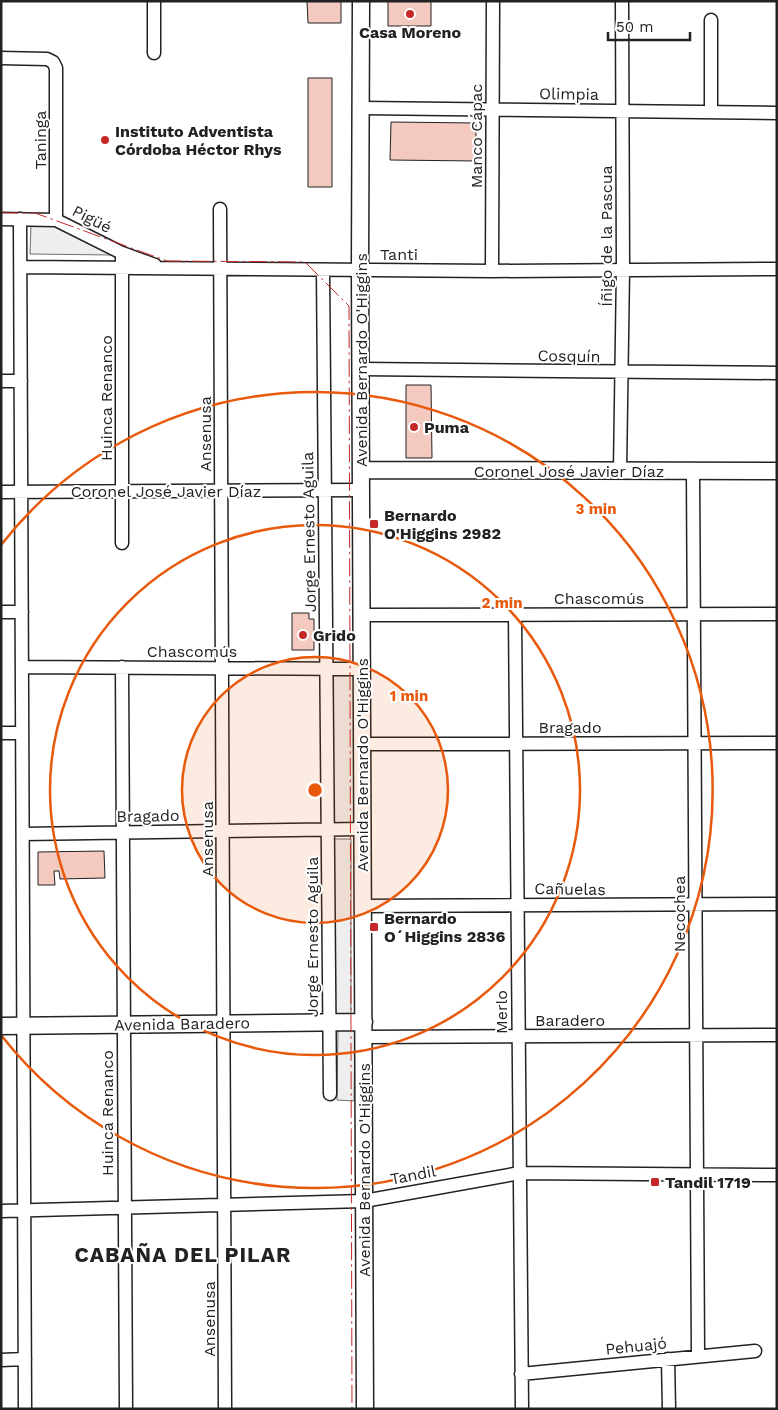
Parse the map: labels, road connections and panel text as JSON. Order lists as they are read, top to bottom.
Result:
{
  "streets": {
    "main road": ["Avenida Bernardo O'Higgins", "Coronel José Javier Díaz", "Avenida Baradero"],
    "street": [
      "Olimpia",
      "Manco Cápac",
      "Taninga",
      "Pigüé",
      "Íñigo de la Pascua",
      "Tanti",
      "Cosquín",
      "Huinca Renanco",
      "Ansenusa",
      "Jorge Ernesto Aguila",
      "Chascomús",
      "Bragado",
      "Cañuelas",
      "Necochea",
      "Merlo",
      "Baradero",
      "Tandil",
      "Pehuajó"
    ]
  },
  "crossings": [
    ["Olimpia", "Manco Cápac"],
    ["Olimpia", "Íñigo de la Pascua"],
    ["Olimpia", "Avenida Bernardo O'Higgins"],
    ["Manco Cápac", "Tanti"],
    ["Taninga", "Pigüé"],
    ["Pigüé", "Tanti"],
    ["Pigüé", "Huinca Renanco"],
    ["Íñigo de la Pascua", "Tanti"],
    ["Íñigo de la Pascua", "Cosquín"],
    ["Íñigo de la Pascua", "Coronel José Javier Díaz"],
    ["Tanti", "Avenida Bernardo O'Higgins"],
    ["Tanti", "Huinca Renanco"],
    ["Tanti", "Ansenusa"],
    ["Tanti", "Jorge Ernesto Aguila"],
    ["Cosquín", "Avenida Bernardo O'Higgins"],
    ["Avenida Bernardo O'Higgins", "Coronel José Javier Díaz"],
    ["Avenida Bernardo O'Higgins", "Chascomús"],
    ["Avenida Bernardo O'Higgins", "Bragado"],
    ["Avenida Bernardo O'Higgins", "Cañuelas"],
    ["Avenida Bernardo O'Higgins", "Baradero"],
    ["Avenida Bernardo O'Higgins", "Avenida Baradero"],
    ["Avenida Bernardo O'Higgins", "Tandil"],
    ["Huinca Renanco", "Coronel José Javier Díaz"],
    ["Huinca Renanco", "Chascomús"],
    ["Huinca Renanco", "Bragado"],
    ["Huinca Renanco", "Avenida Baradero"],
    ["Huinca Renanco", "Tandil"],
    ["Ansenusa", "Coronel José Javier Díaz"],
    ["Ansenusa", "Chascomús"],
    ["Ansenusa", "Bragado"],
    ["Ansenusa", "Avenida Baradero"],
    ["Ansenusa", "Tandil"],
    ["Coronel José Javier Díaz", "Jorge Ernesto Aguila"],
    ["Coronel José Javier Díaz", "Necochea"],
    ["Jorge Ernesto Aguila", "Chascomús"],
    ["Jorge Ernesto Aguila", "Bragado"],
    ["Jorge Ernesto Aguila", "Avenida Baradero"],
    ["Chascomús", "Necochea"],
    ["Chascomús", "Merlo"],
    ["Bragado", "Necochea"],
    ["Bragado", "Merlo"],
    ["Cañuelas", "Necochea"],
    ["Cañuelas", "Merlo"],
    ["Necochea", "Baradero"],
    ["Necochea", "Tandil"],
    ["Necochea", "Pehuajó"],
    ["Merlo", "Baradero"],
    ["Merlo", "Tandil"],
    ["Merlo", "Pehuajó"],
    ["Baradero", "Avenida Baradero"]
  ],
  "districts": ["CABAÑA DEL PILAR"],
  "places": {
    "other": [
      "Casa Moreno",
      "Instituto Adventista Córdoba Héctor Rhys",
      "Puma",
      "Grido"
    ],
    "transit": ["Bernardo O'Higgins 2982", "Bernardo O´Higgins 2836", "Tandil 1719"]
  },
  "scale_bar": "50 m",
  "rings": ["3 min", "2 min", "1 min"]
}
